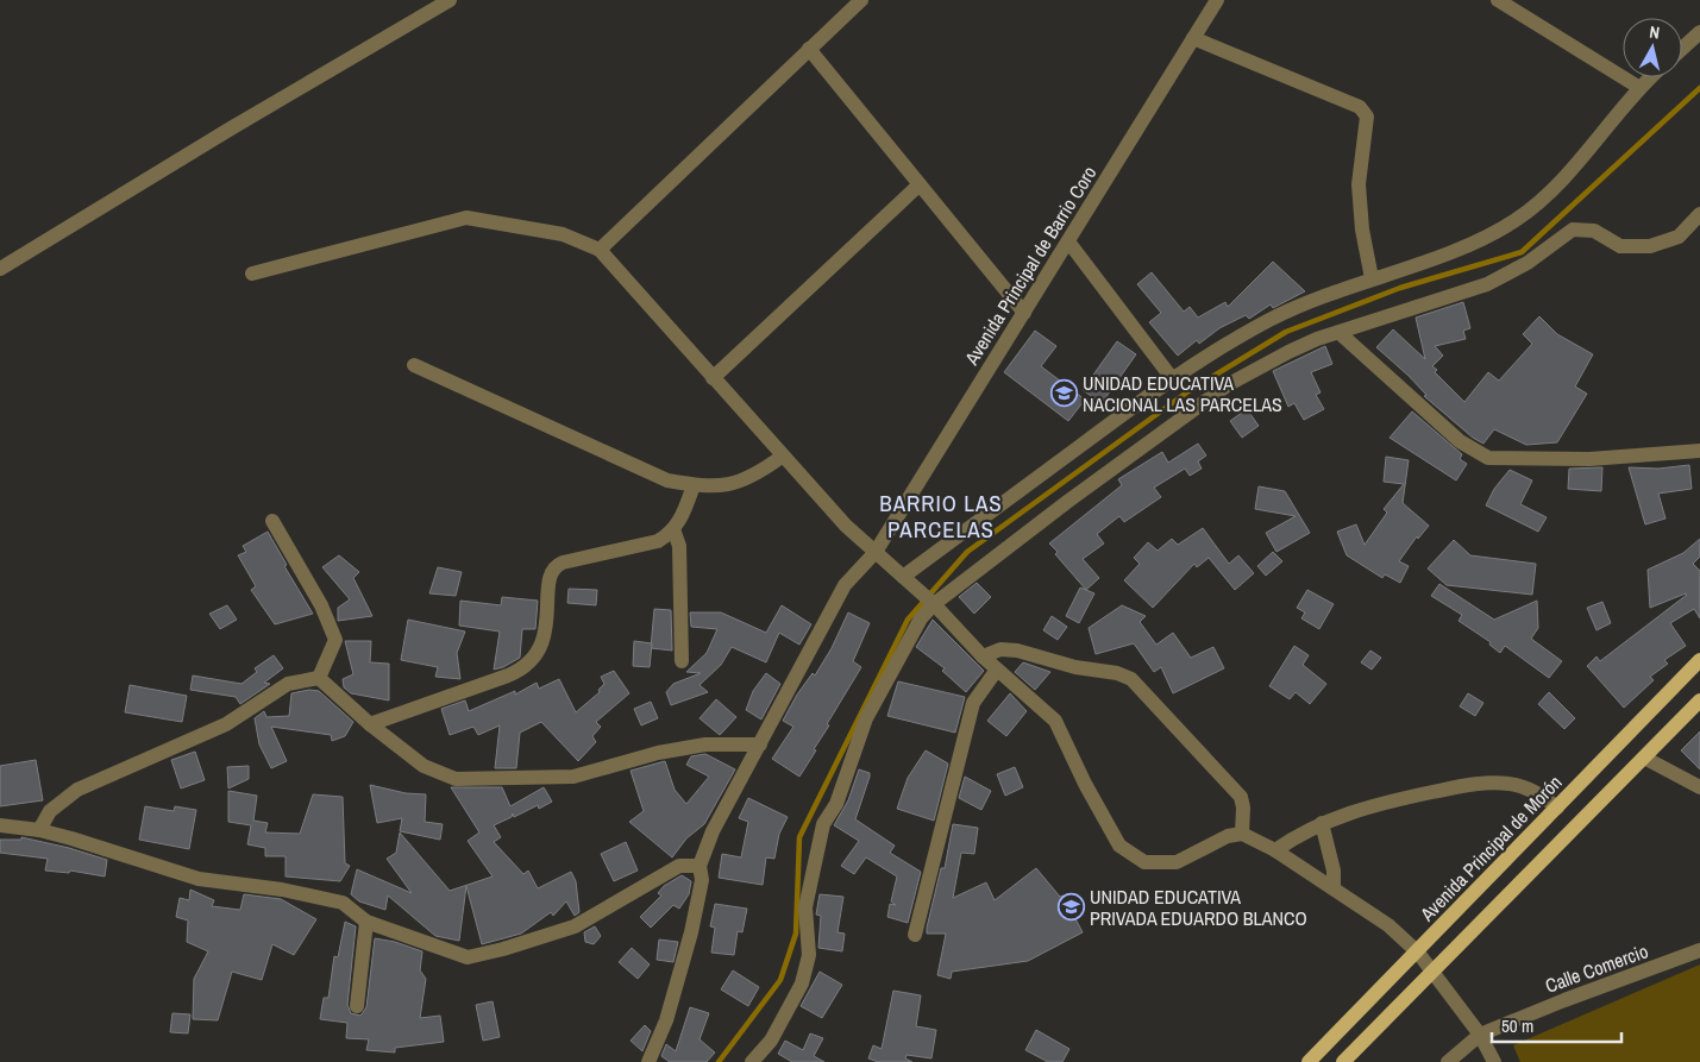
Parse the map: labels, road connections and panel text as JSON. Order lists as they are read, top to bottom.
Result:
{
  "streets": {
    "main road": ["Avenida Principal de Morón"],
    "street": ["Avenida Principal de Barrio Coro", "Calle Comercio"]
  },
  "districts": ["BARRIO LAS PARCELAS"],
  "places": {
    "school or university": ["UNIDAD EDUCATIVA NACIONAL LAS PARCELAS", "UNIDAD EDUCATIVA PRIVADA EDUARDO BLANCO"]
  },
  "scale_bar": "50 m",
  "north": "top"
}
